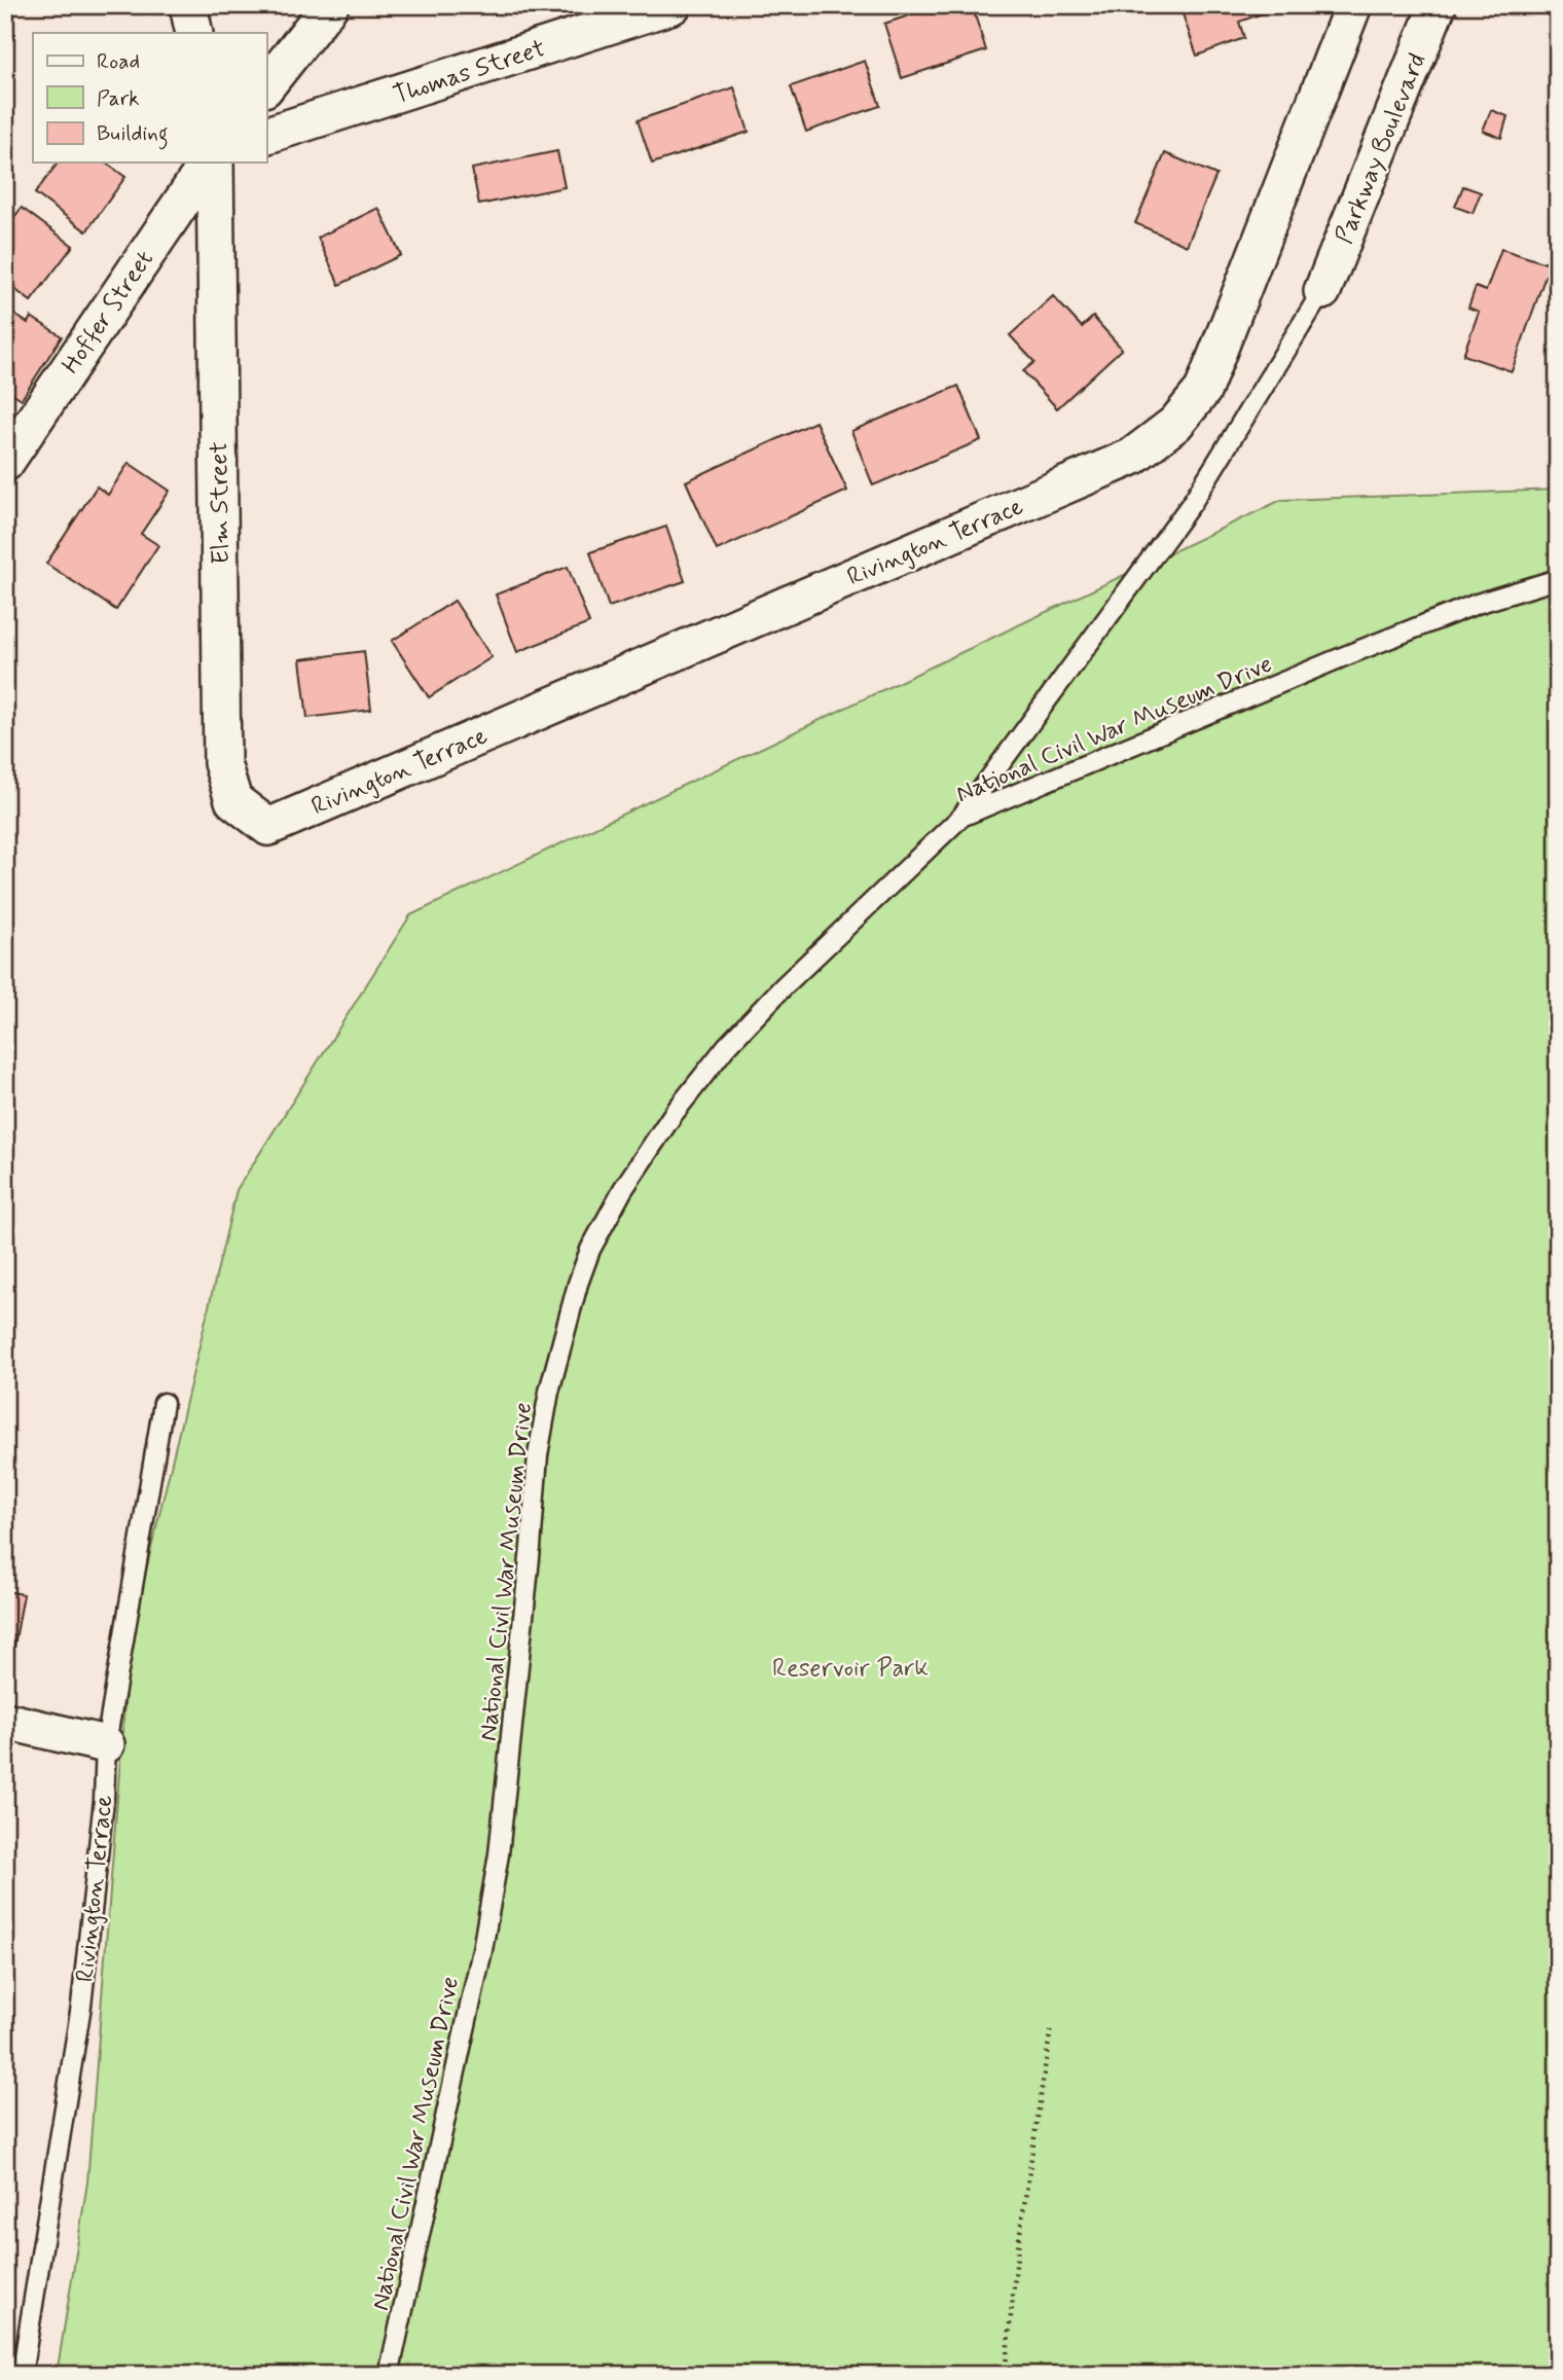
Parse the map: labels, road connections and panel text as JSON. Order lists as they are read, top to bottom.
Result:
{
  "streets": {
    "street": [
      "Thomas Street",
      "Parkway Boulevard",
      "Hoffer Street",
      "Elm Street",
      "Rivington Terrace"
    ],
    "lane": ["National Civil War Museum Drive"]
  },
  "crossings": [
    ["Elm Street", "Rivington Terrace"]
  ],
  "parks": ["Reservoir Park"],
  "legend": ["Road", "Park", "Building"]
}
